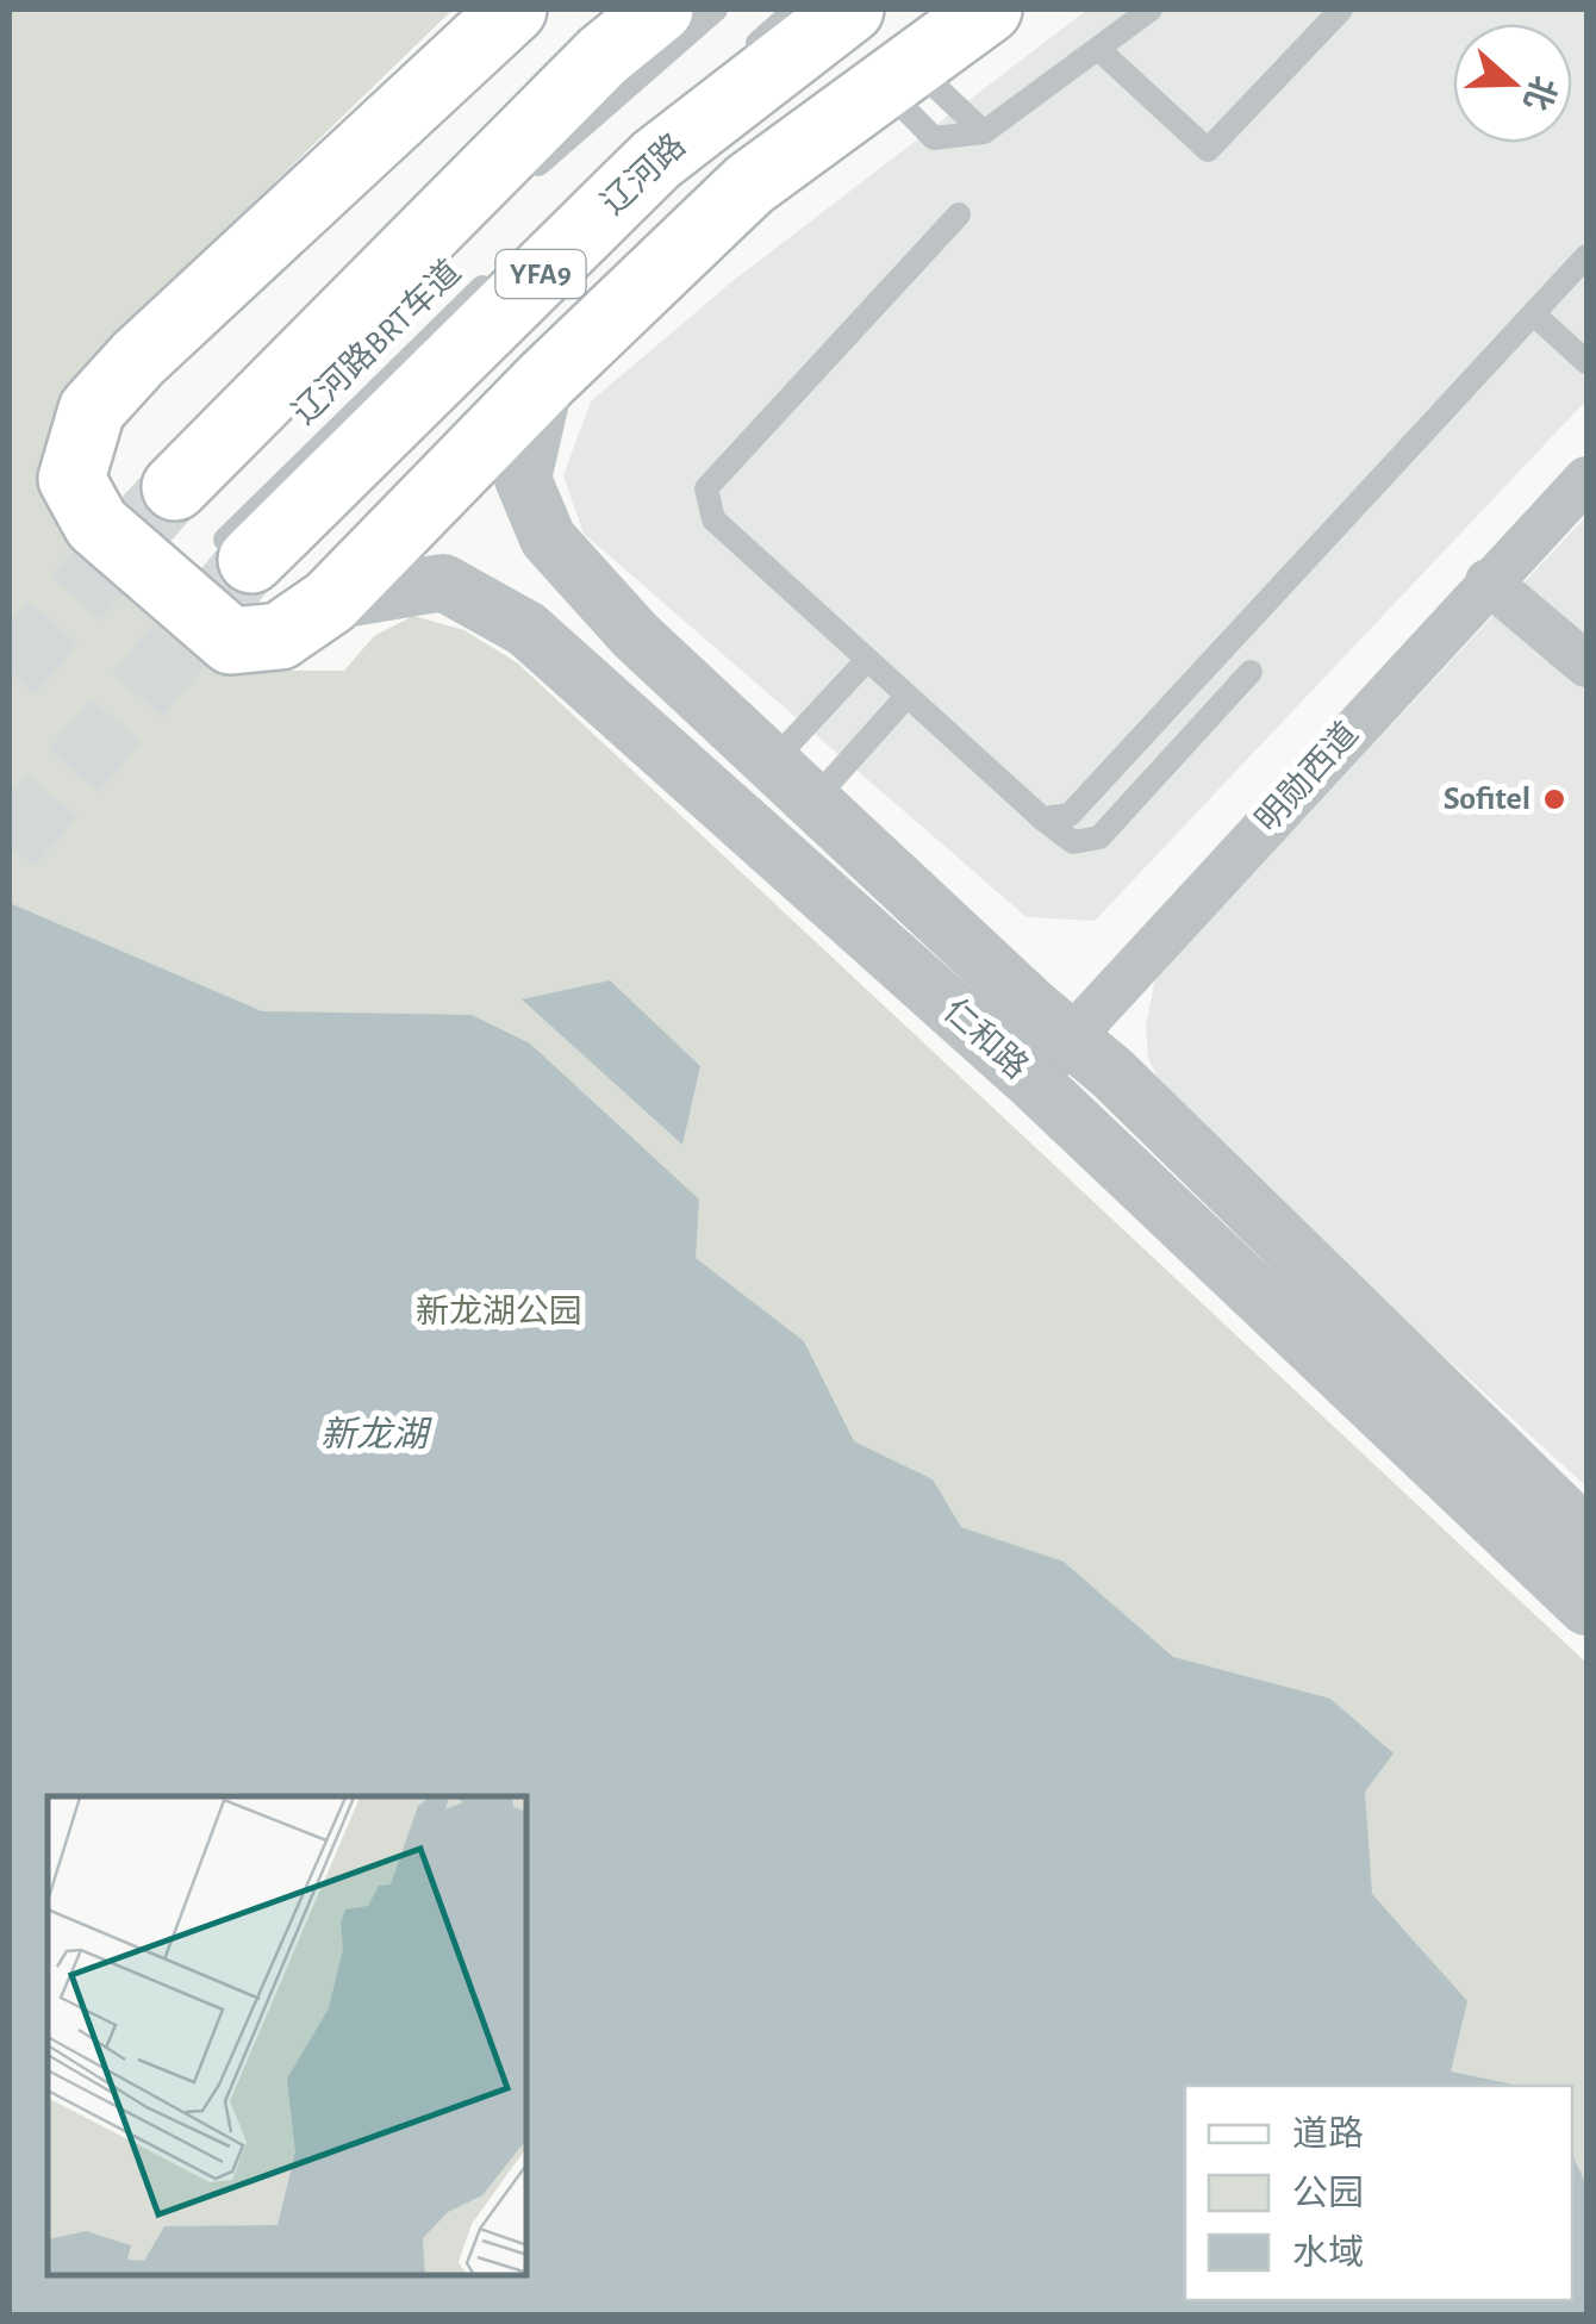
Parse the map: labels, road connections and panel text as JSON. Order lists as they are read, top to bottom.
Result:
{
  "streets": {
    "main road": ["辽河路", "YFA9"],
    "street": ["明勋西道", "仁和路"],
    "lane": ["辽河路BRT车道"]
  },
  "crossings": [
    ["辽河路", "辽河路BRT车道"],
    ["明勋西道", "仁和路"]
  ],
  "water": ["新龙湖"],
  "parks": ["新龙湖公园"],
  "places": ["Sofitel"],
  "legend": ["道路", "公园", "水域"],
  "north": "right"
}
